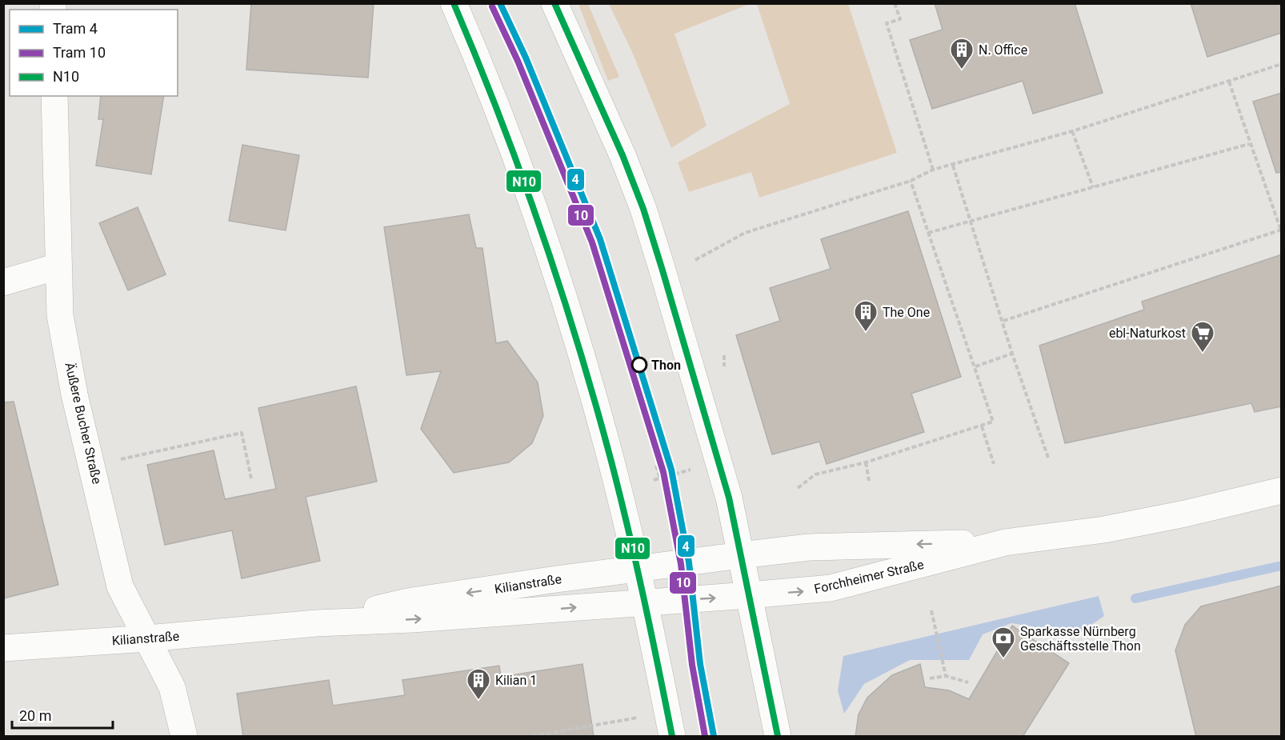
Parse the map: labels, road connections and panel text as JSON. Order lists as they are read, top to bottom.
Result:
{
  "streets": {
    "main road": ["Äußere Bucher Straße", "Forchheimer Straße", "Kilianstraße"]
  },
  "crossings": [
    ["Äußere Bucher Straße", "Kilianstraße"],
    ["Forchheimer Straße", "Kilianstraße"]
  ],
  "places": {
    "building": ["N. Office", "The One", "Kilian 1"],
    "supermarket": ["ebl-Naturkost"],
    "other": ["Thon"],
    "bank": ["Sparkasse Nürnberg Geschäftsstelle Thon"]
  },
  "lines": ["tram line 4", "transit line N10", "tram line 10"],
  "legend": ["Tram 4", "Tram 10", "N10"],
  "scale_bar": "20 m"
}
